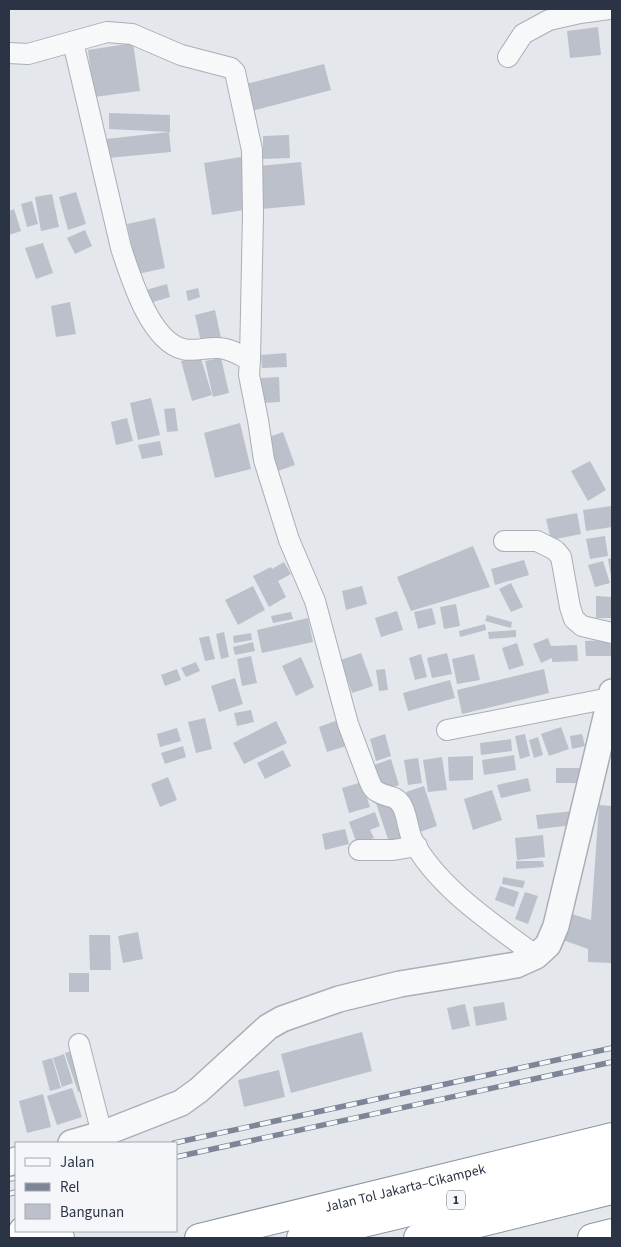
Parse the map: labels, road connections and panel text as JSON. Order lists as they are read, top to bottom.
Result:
{
  "streets": {
    "highway": ["Jalan Tol Jakarta–Cikampek", "1"]
  },
  "legend": ["Jalan", "Rel", "Bangunan"]
}
